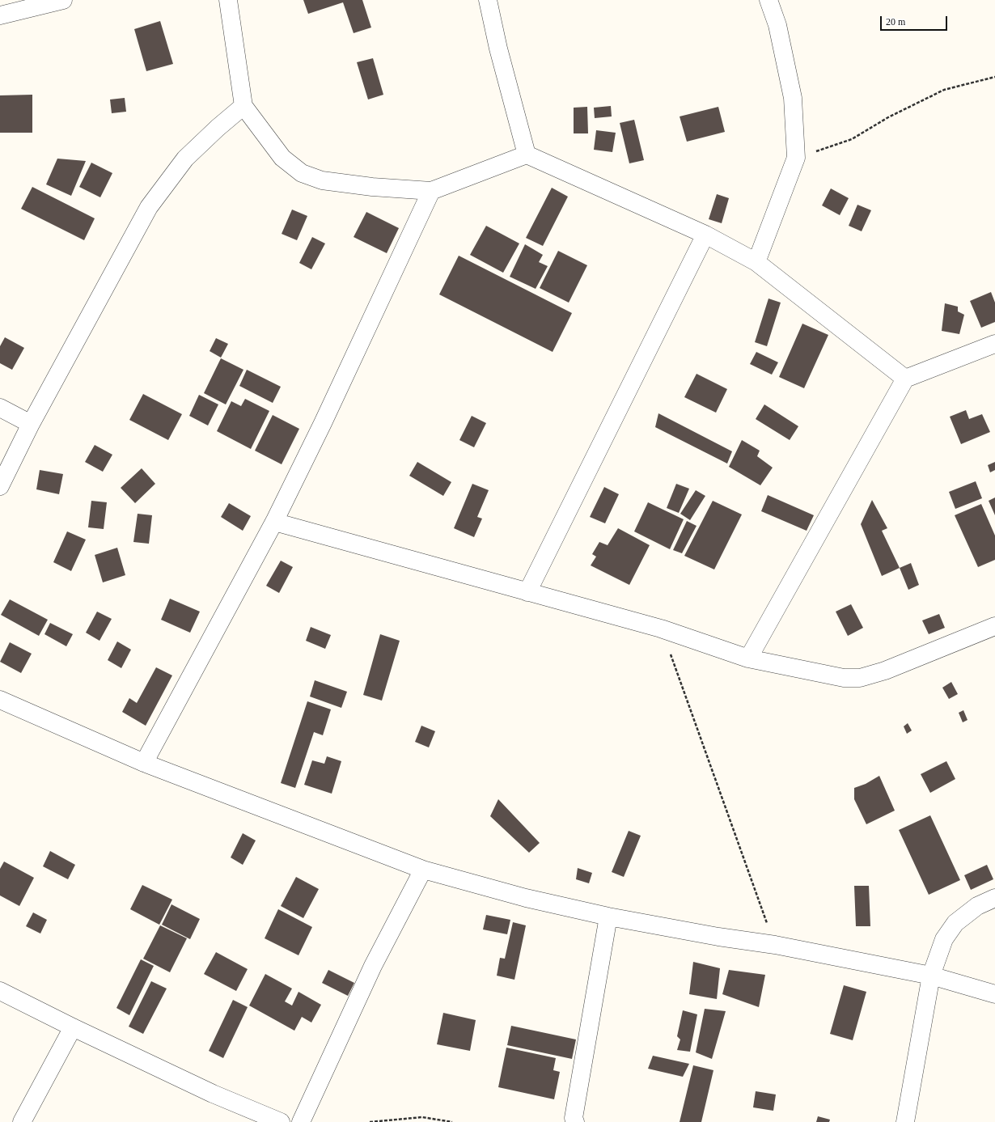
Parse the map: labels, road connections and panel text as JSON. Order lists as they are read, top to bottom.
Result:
{
  "scale_bar": "20 m"
}
